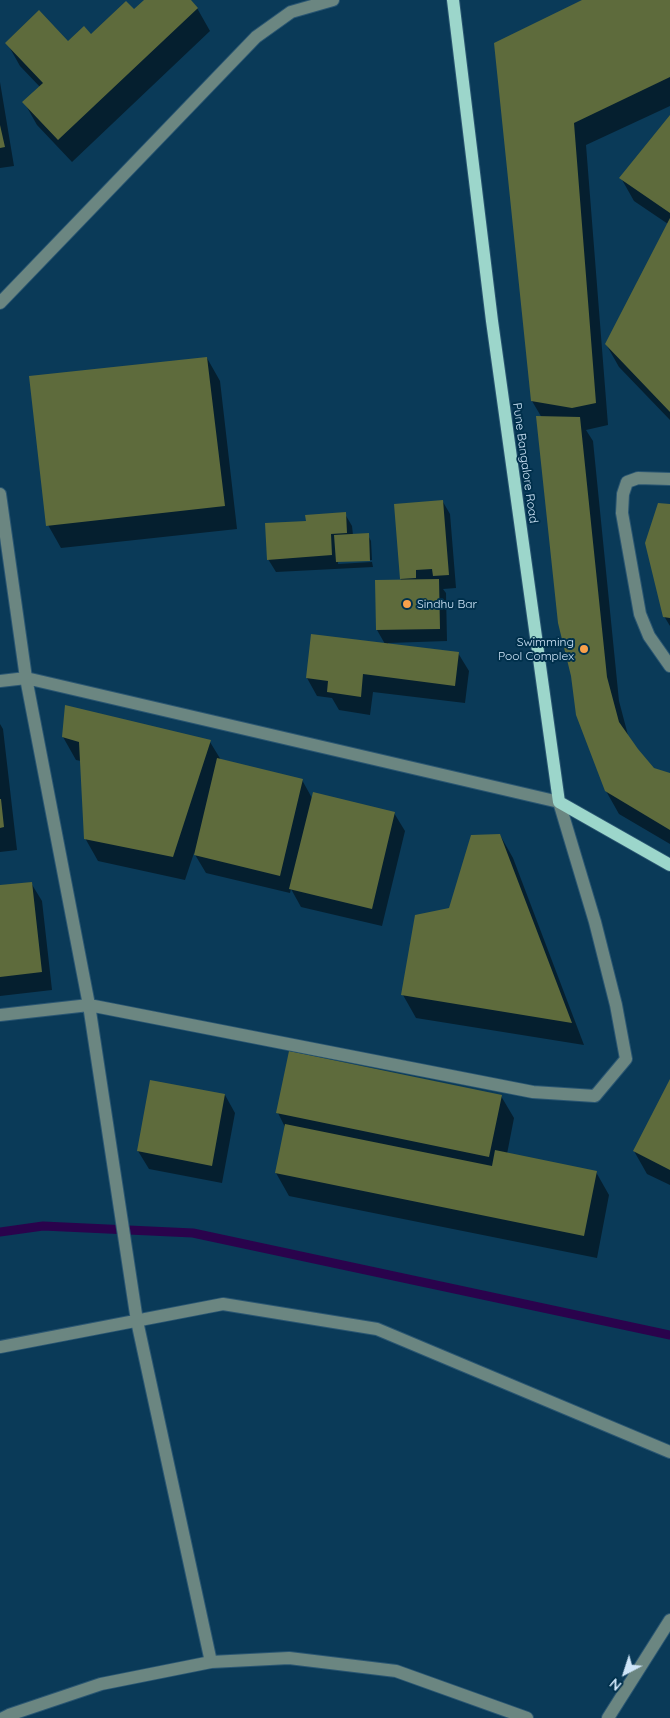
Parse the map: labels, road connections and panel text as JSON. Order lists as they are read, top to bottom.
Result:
{
  "streets": {
    "main road": ["Pune Bangalore Road"]
  },
  "places": ["Sindhu Bar", "Swimming Pool Complex"],
  "north": "bottom left"
}
